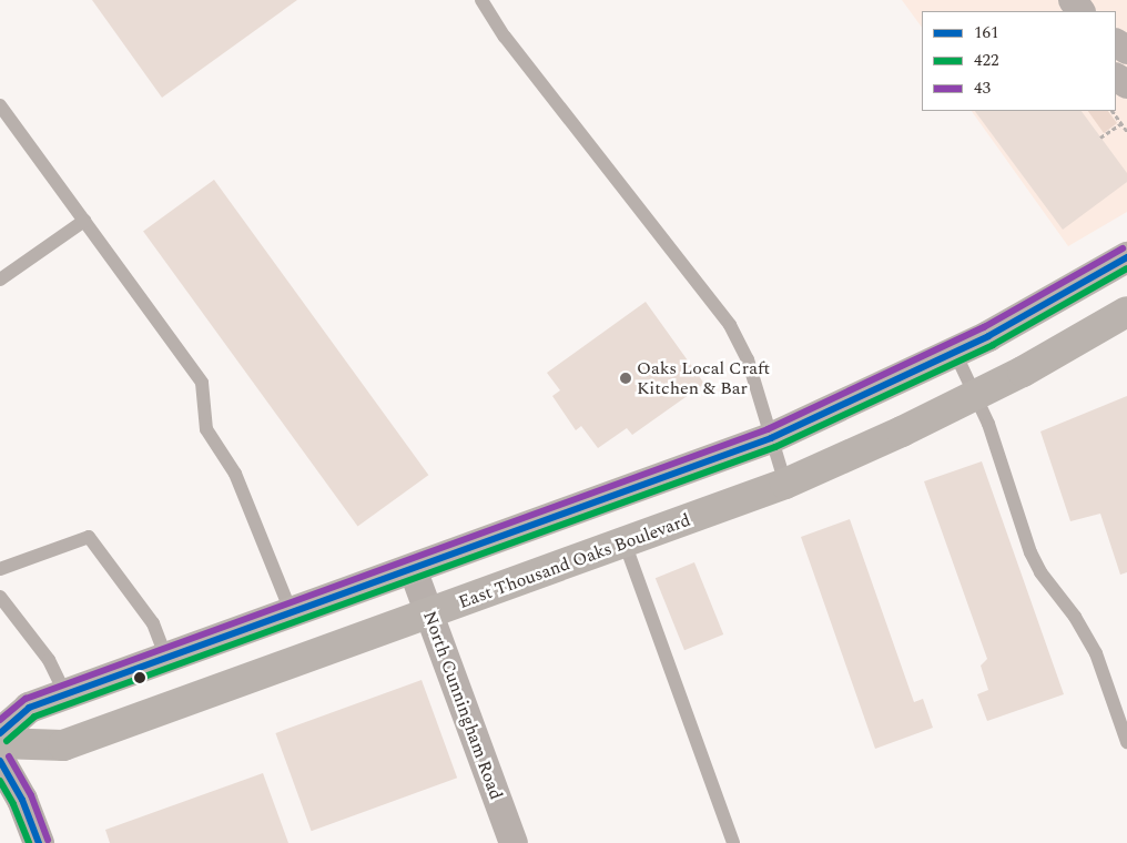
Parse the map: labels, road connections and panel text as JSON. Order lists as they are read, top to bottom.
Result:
{
  "streets": {
    "main road": ["East Thousand Oaks Boulevard"],
    "street": ["North Cunningham Road"]
  },
  "crossings": [
    ["East Thousand Oaks Boulevard", "North Cunningham Road"]
  ],
  "places": ["Oaks Local Craft Kitchen & Bar"],
  "lines": ["transit line 43", "transit line 161", "transit line 422"],
  "legend": ["161", "422", "43"]
}
